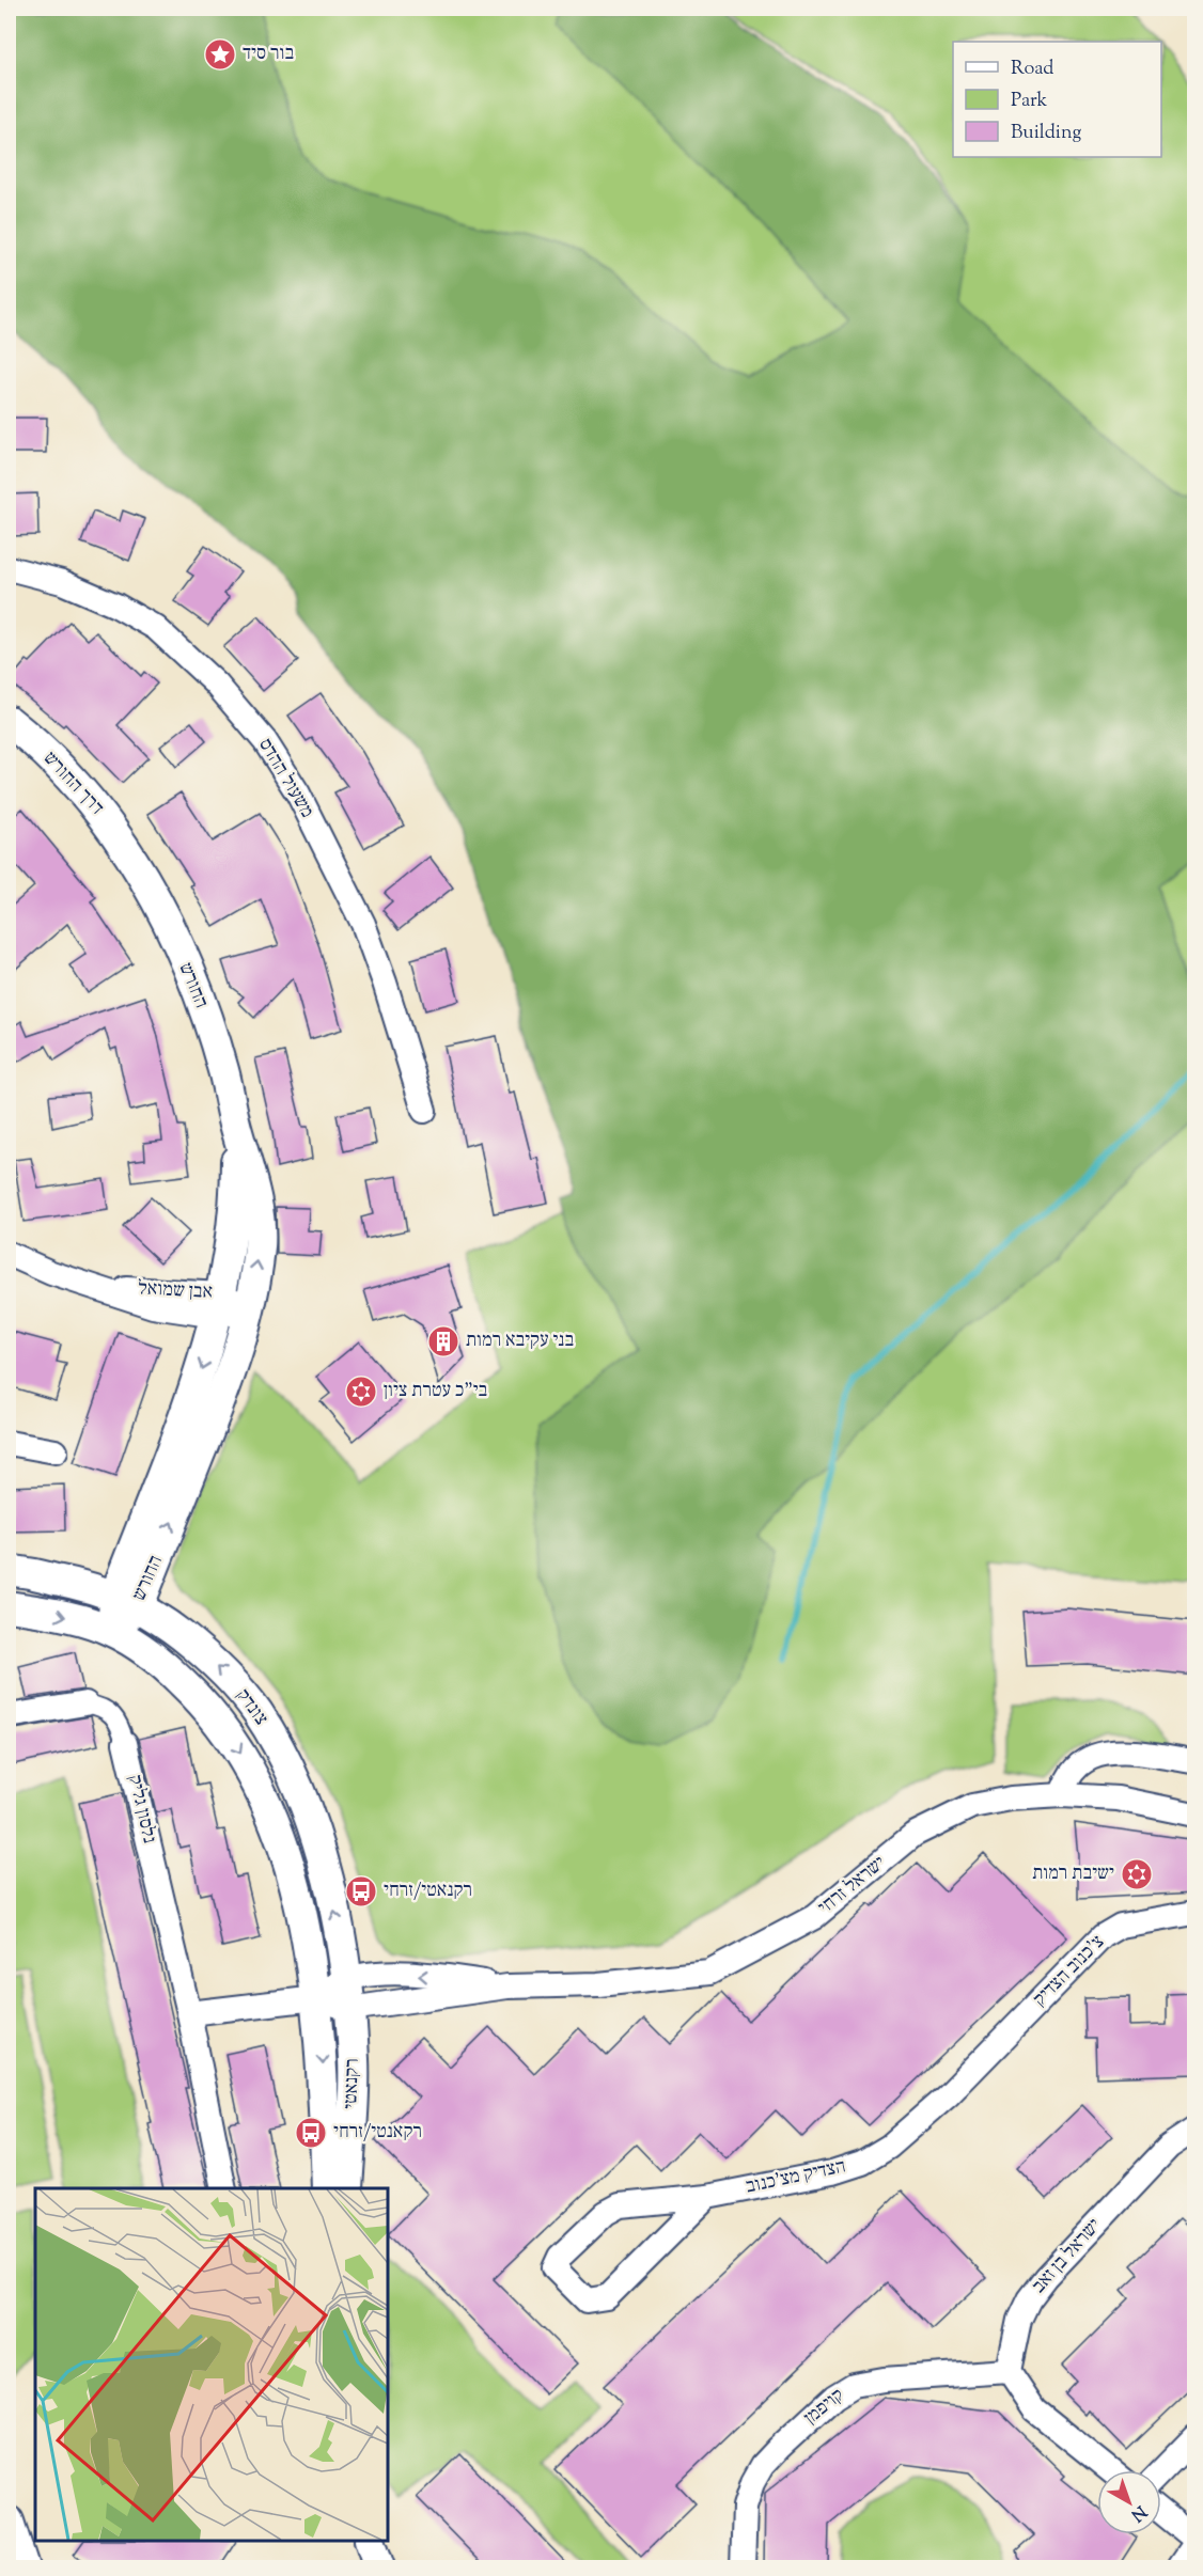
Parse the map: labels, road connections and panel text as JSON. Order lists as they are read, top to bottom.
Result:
{
  "streets": {
    "street": [
      "משעול ההדס",
      "דרך החורש",
      "החורש",
      "אבן שמואל",
      "צונדק",
      "נלסון גליק",
      "ישראל זרחי",
      "צ'כנוב הצדיק",
      "רקנאטי",
      "הצדיק מצ'כנוב",
      "ישראל בן זאב",
      "קויפמן"
    ]
  },
  "crossings": [
    ["דרך החורש", "החורש"],
    ["החורש", "אבן שמואל"],
    ["החורש", "צונדק"],
    ["צונדק", "ישראל זרחי"],
    ["צונדק", "רקנאטי"],
    ["ישראל זרחי", "רקנאטי"],
    ["צ'כנוב הצדיק", "הצדיק מצ'כנוב"],
    ["ישראל בן זאב", "קויפמן"]
  ],
  "places": {
    "place": ["בור סיד"],
    "building": ["בני עקיבא רמות"],
    "synagogue": ["בי\"כ עטרת ציון", "ישיבת רמות"],
    "bus stop": ["רקנאטי/זרחי", "רקאנטי/זרחי"]
  },
  "legend": ["Road", "Park", "Building"],
  "north": "bottom right"
}
